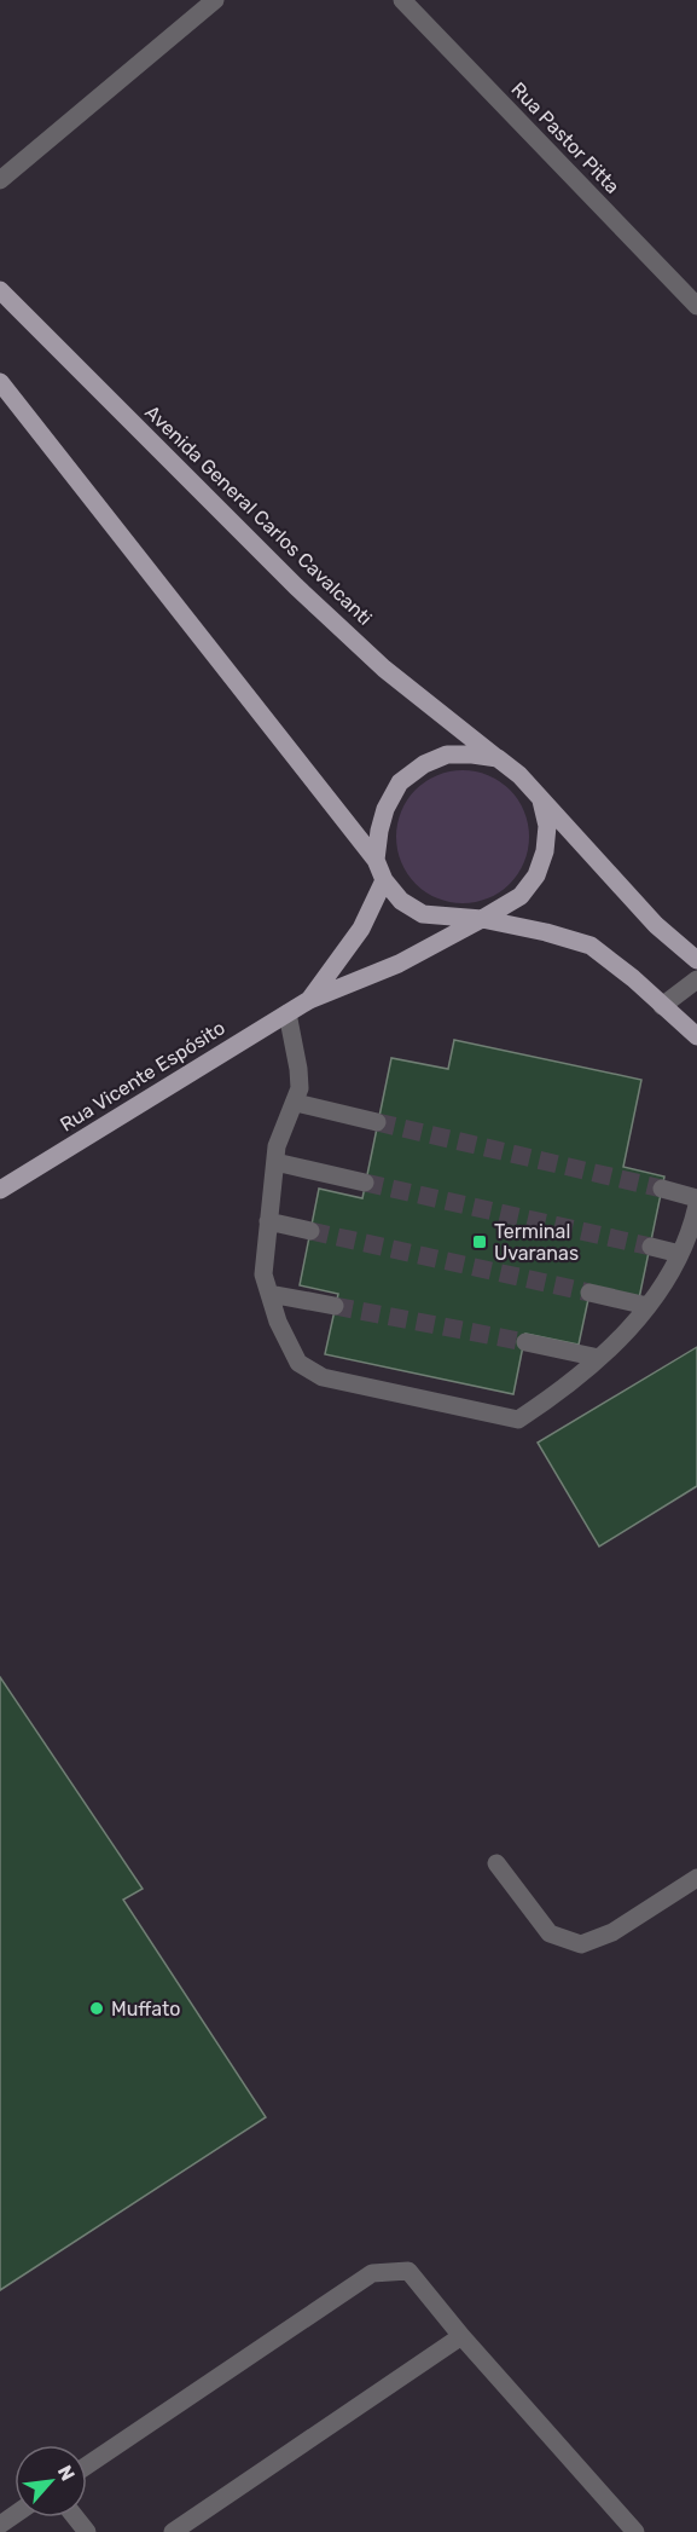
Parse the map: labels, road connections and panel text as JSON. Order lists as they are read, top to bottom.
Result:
{
  "streets": {
    "main road": ["Avenida General Carlos Cavalcanti", "Rua Vicente Espósito"],
    "street": ["Rua Pastor Pitta"]
  },
  "crossings": [
    ["Avenida General Carlos Cavalcanti", "Rua Vicente Espósito"]
  ],
  "places": {
    "transit": ["Terminal Uvaranas"],
    "other": ["Muffato"]
  },
  "north": "top right"
}
